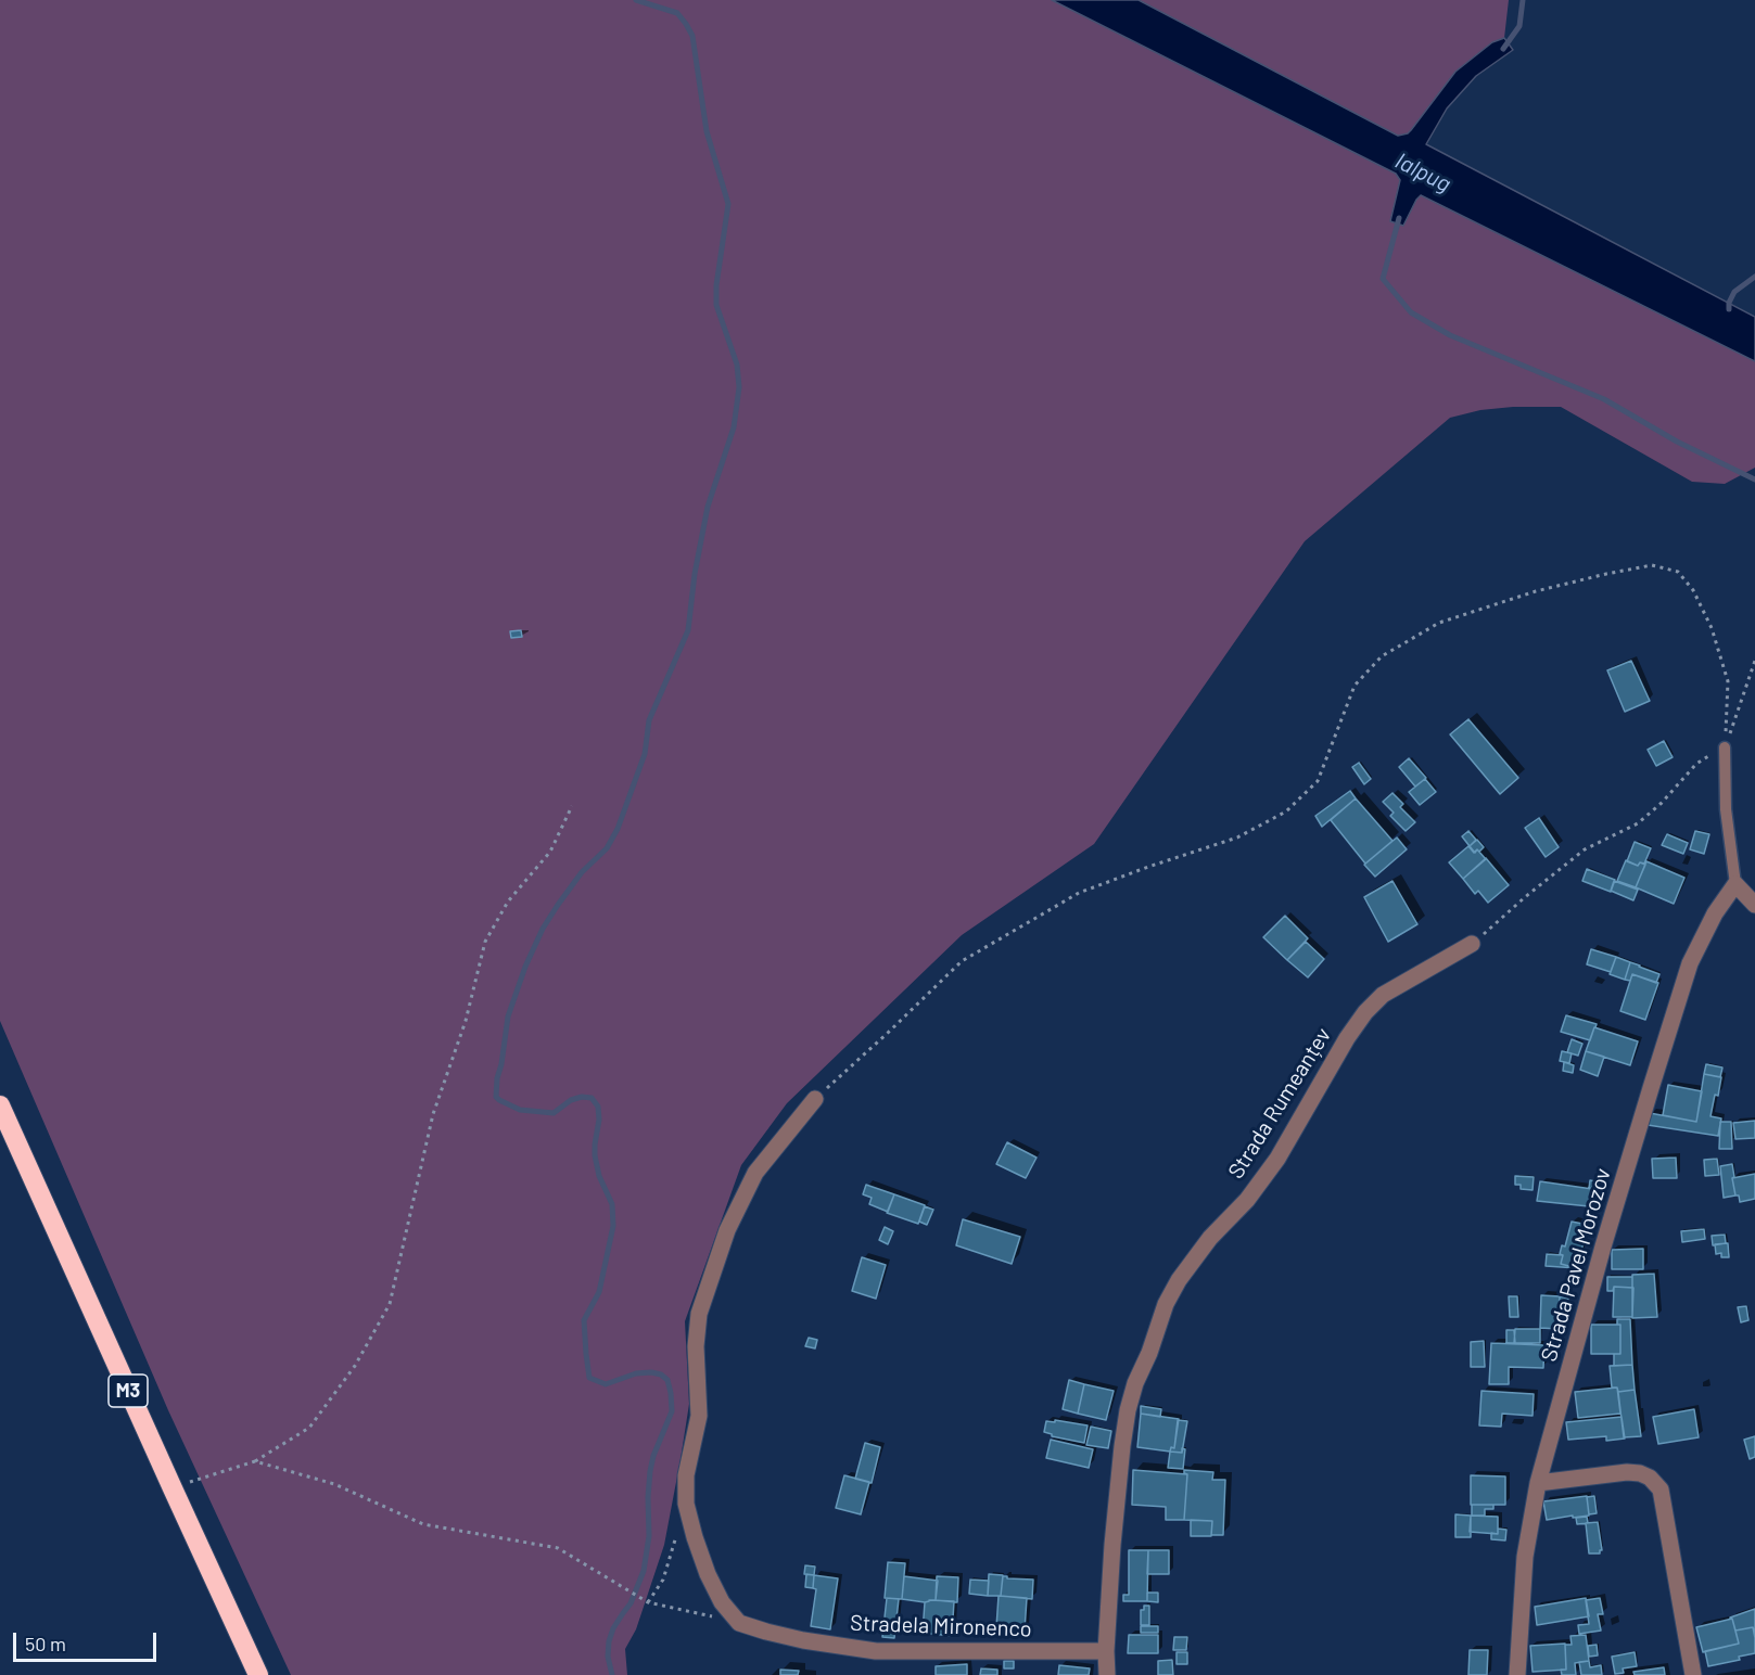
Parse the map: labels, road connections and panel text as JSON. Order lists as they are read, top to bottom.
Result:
{
  "streets": {
    "highway": ["M3"],
    "street": ["Strada Rumeanțev", "Strada Pavel Morozov", "Stradela Mironenco"]
  },
  "crossings": [
    ["Strada Rumeanțev", "Stradela Mironenco"]
  ],
  "water": ["Ialpug"],
  "scale_bar": "50 m"
}
